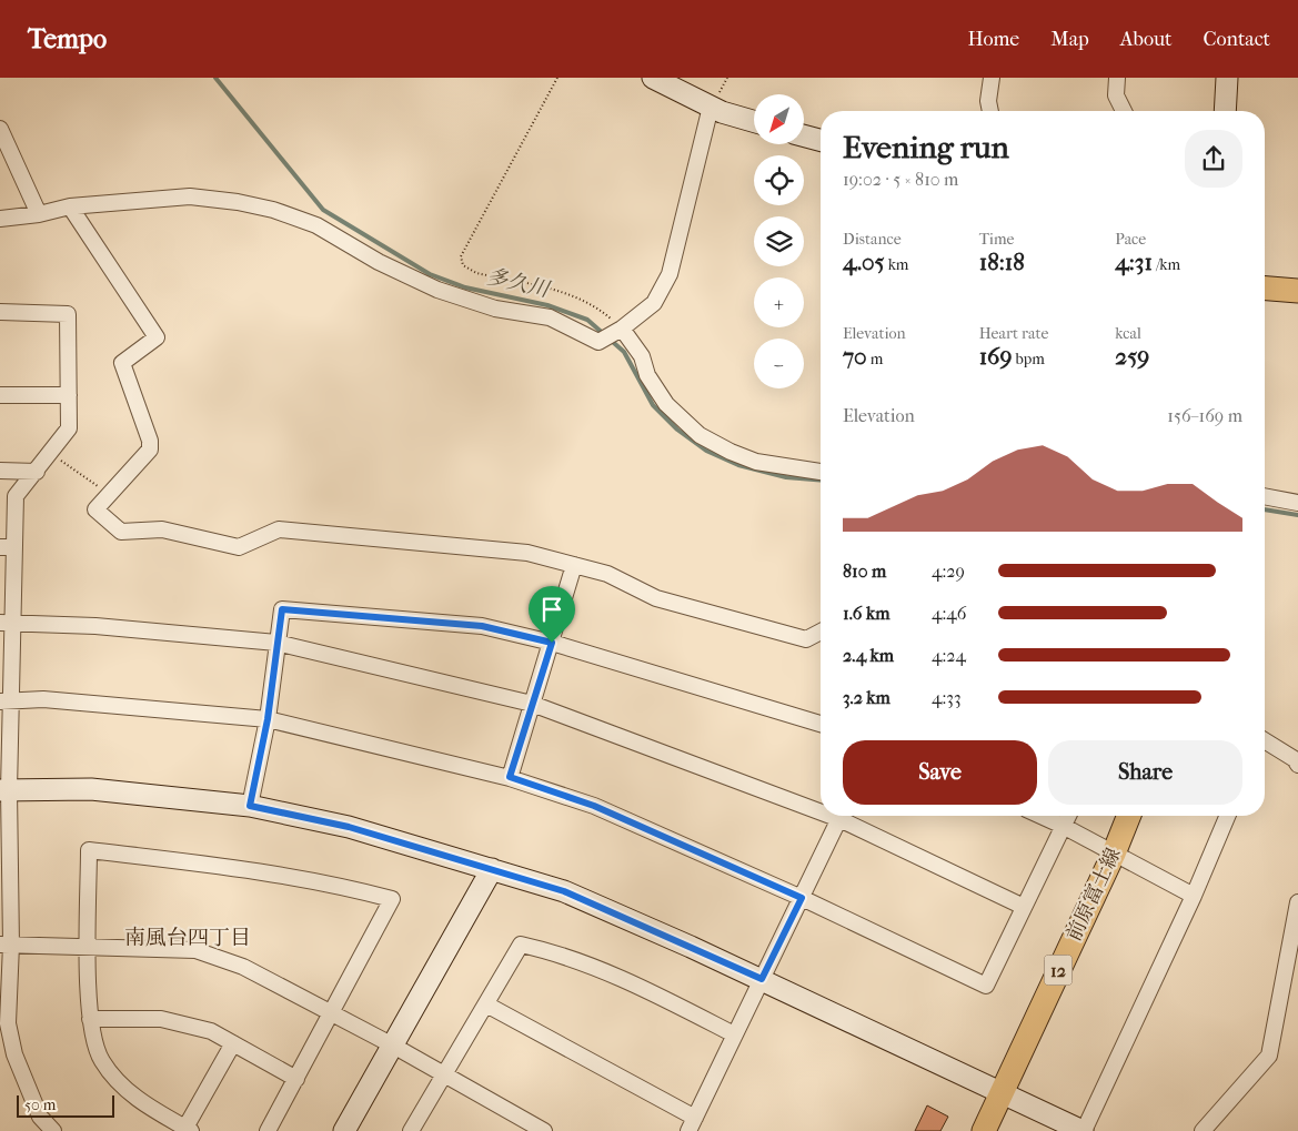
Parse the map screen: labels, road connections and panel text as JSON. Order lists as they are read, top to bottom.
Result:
{
  "streets": {
    "main road": ["前原富士線", "12"]
  },
  "districts": ["南風台四丁目"],
  "water": ["多久川"],
  "scale_bar": "50 m",
  "north": "bottom left",
  "page": {
    "header": "Tempo",
    "nav": [
      "Home",
      "Map",
      "About",
      "Contact"
    ],
    "map_buttons": ["+", "−"],
    "heading": ["Evening run", "19:02 · 5 × 810 m"],
    "stats": [
      ["Distance", "4.05 km"],
      ["Time", "18:18"],
      ["Pace", "4:31 /km"],
      ["Elevation", "70 m"],
      ["Heart rate", "169 bpm"],
      ["kcal", "259"]
    ],
    "chart": ["Elevation", "156–169 m"],
    "list": [
      {
        "name": "810 m",
        "note": "4:29"
      },
      {
        "name": "1.6 km",
        "note": "4:46"
      },
      {
        "name": "2.4 km",
        "note": "4:24"
      },
      {
        "name": "3.2 km",
        "note": "4:33"
      }
    ],
    "buttons": ["Save", "Share"],
    "scale": "50 m"
  }
}
